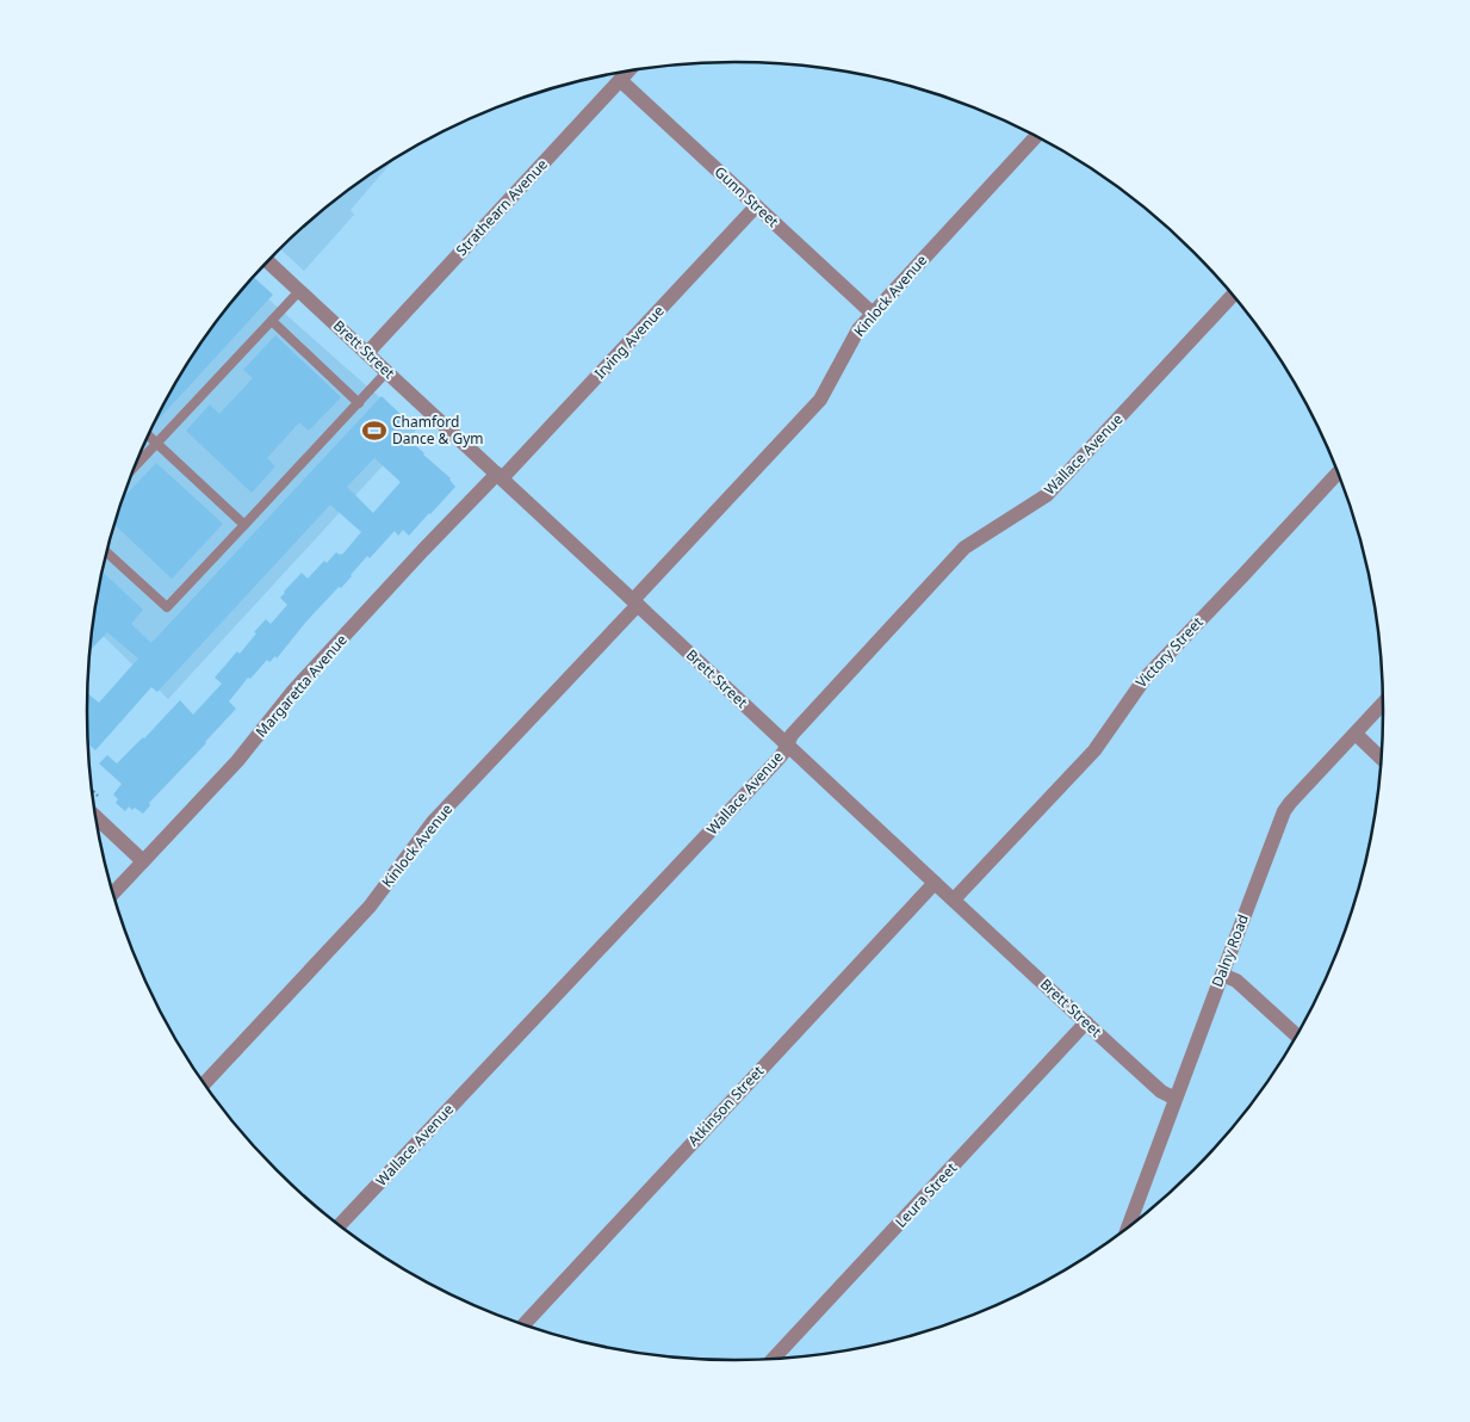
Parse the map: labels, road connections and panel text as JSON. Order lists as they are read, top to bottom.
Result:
{
  "streets": {
    "street": [
      "Gunn Street",
      "Strathearn Avenue",
      "Kinlock Avenue",
      "Irving Avenue",
      "Brett Street",
      "Wallace Avenue",
      "Victory Street",
      "Margaretta Avenue",
      "Dalny Road",
      "Atkinson Street",
      "Leura Street"
    ]
  },
  "crossings": [
    ["Gunn Street", "Strathearn Avenue"],
    ["Gunn Street", "Kinlock Avenue"],
    ["Gunn Street", "Irving Avenue"],
    ["Strathearn Avenue", "Brett Street"],
    ["Kinlock Avenue", "Brett Street"],
    ["Irving Avenue", "Brett Street"],
    ["Irving Avenue", "Margaretta Avenue"],
    ["Brett Street", "Wallace Avenue"],
    ["Brett Street", "Victory Street"],
    ["Brett Street", "Margaretta Avenue"],
    ["Brett Street", "Dalny Road"],
    ["Brett Street", "Atkinson Street"],
    ["Brett Street", "Leura Street"]
  ],
  "places": {
    "sports": ["Chamford Dance & Gym"]
  }
}
